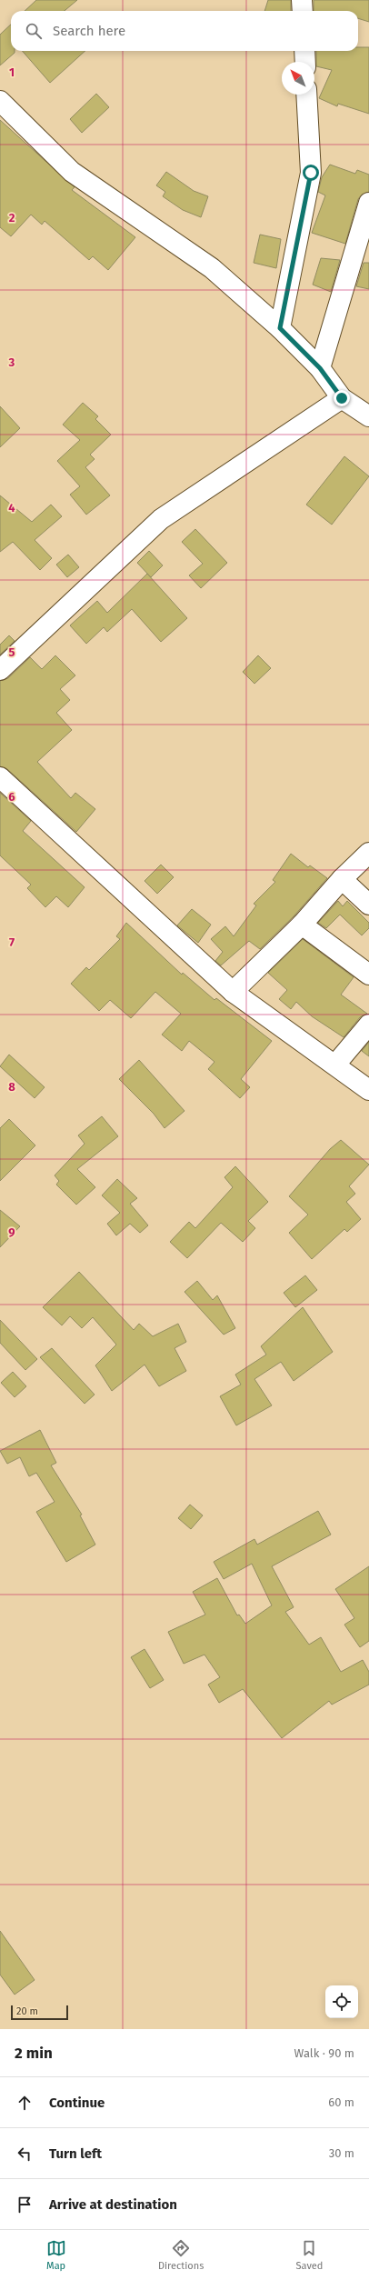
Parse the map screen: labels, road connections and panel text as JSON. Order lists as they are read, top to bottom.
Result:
{
  "scale_bar": "20 m",
  "north": "top left",
  "page": {
    "search": "Search here",
    "scale": "20 m",
    "heading": ["2 min", "Walk · 90 m"],
    "list": [
      ["Continue", "60 m"],
      ["Turn left", "30 m"],
      "Arrive at destination"
    ],
    "nav": ["Map", "Directions", "Saved"]
  },
  "grid": {
    "rows": [
      "1",
      "2",
      "3",
      "4",
      "5",
      "6",
      "7",
      "8",
      "9"
    ]
  }
}
